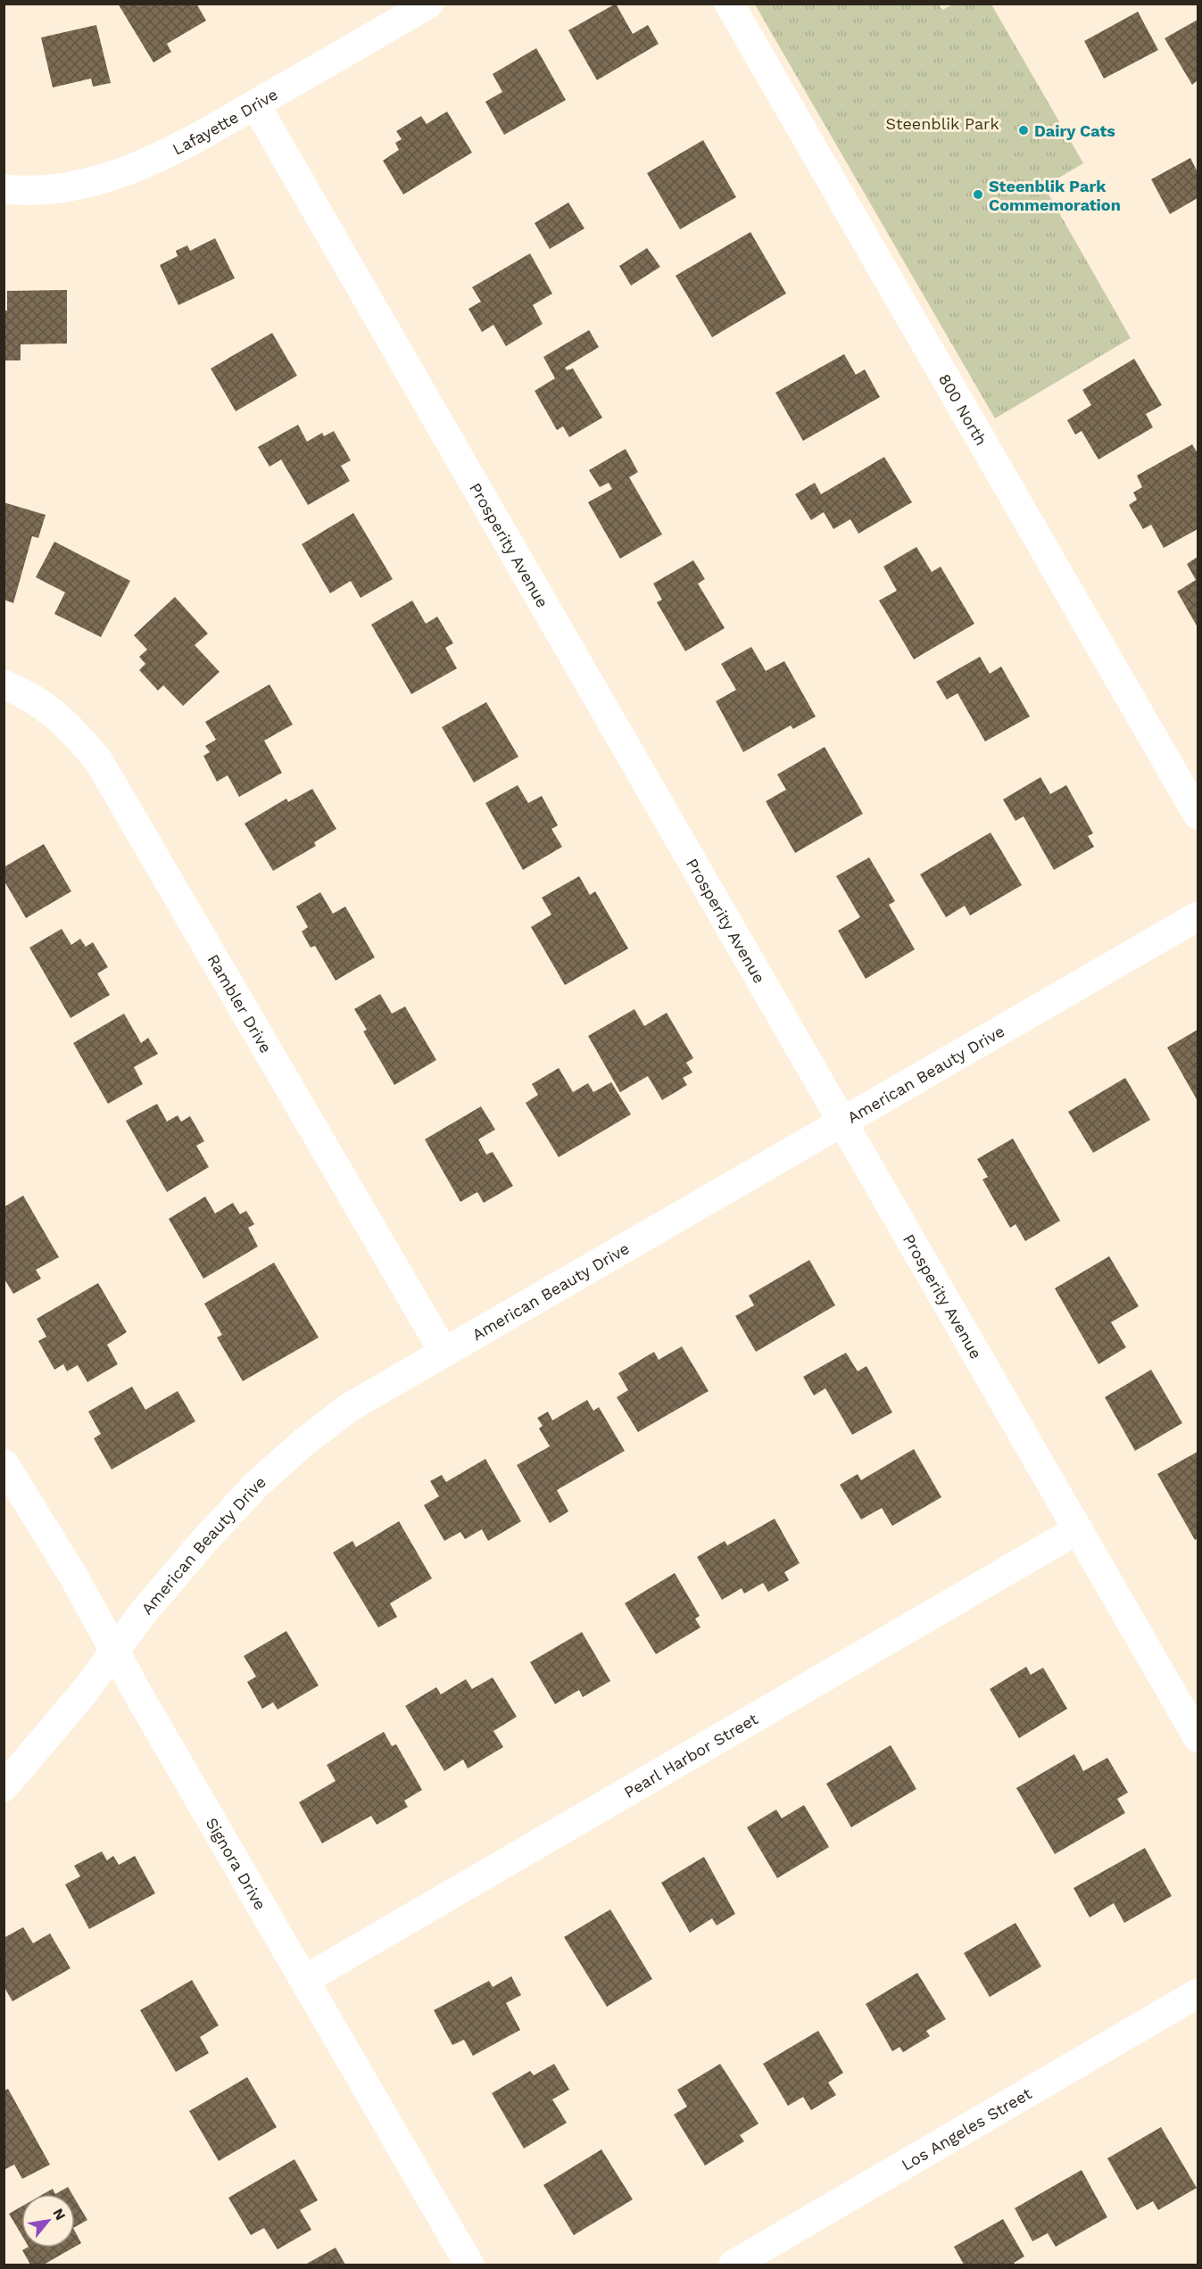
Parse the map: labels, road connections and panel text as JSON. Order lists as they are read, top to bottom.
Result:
{
  "streets": {
    "street": [
      "Lafayette Drive",
      "800 North",
      "Prosperity Avenue",
      "Rambler Drive",
      "American Beauty Drive",
      "Pearl Harbor Street",
      "Signora Drive",
      "Los Angeles Street"
    ]
  },
  "crossings": [
    ["Lafayette Drive", "Prosperity Avenue"],
    ["Prosperity Avenue", "American Beauty Drive"],
    ["Prosperity Avenue", "Pearl Harbor Street"],
    ["Rambler Drive", "American Beauty Drive"],
    ["American Beauty Drive", "Signora Drive"],
    ["Pearl Harbor Street", "Signora Drive"]
  ],
  "parks": ["Steenblik Park"],
  "places": ["Dairy Cats", "Steenblik Park Commemoration"],
  "north": "top right"
}
